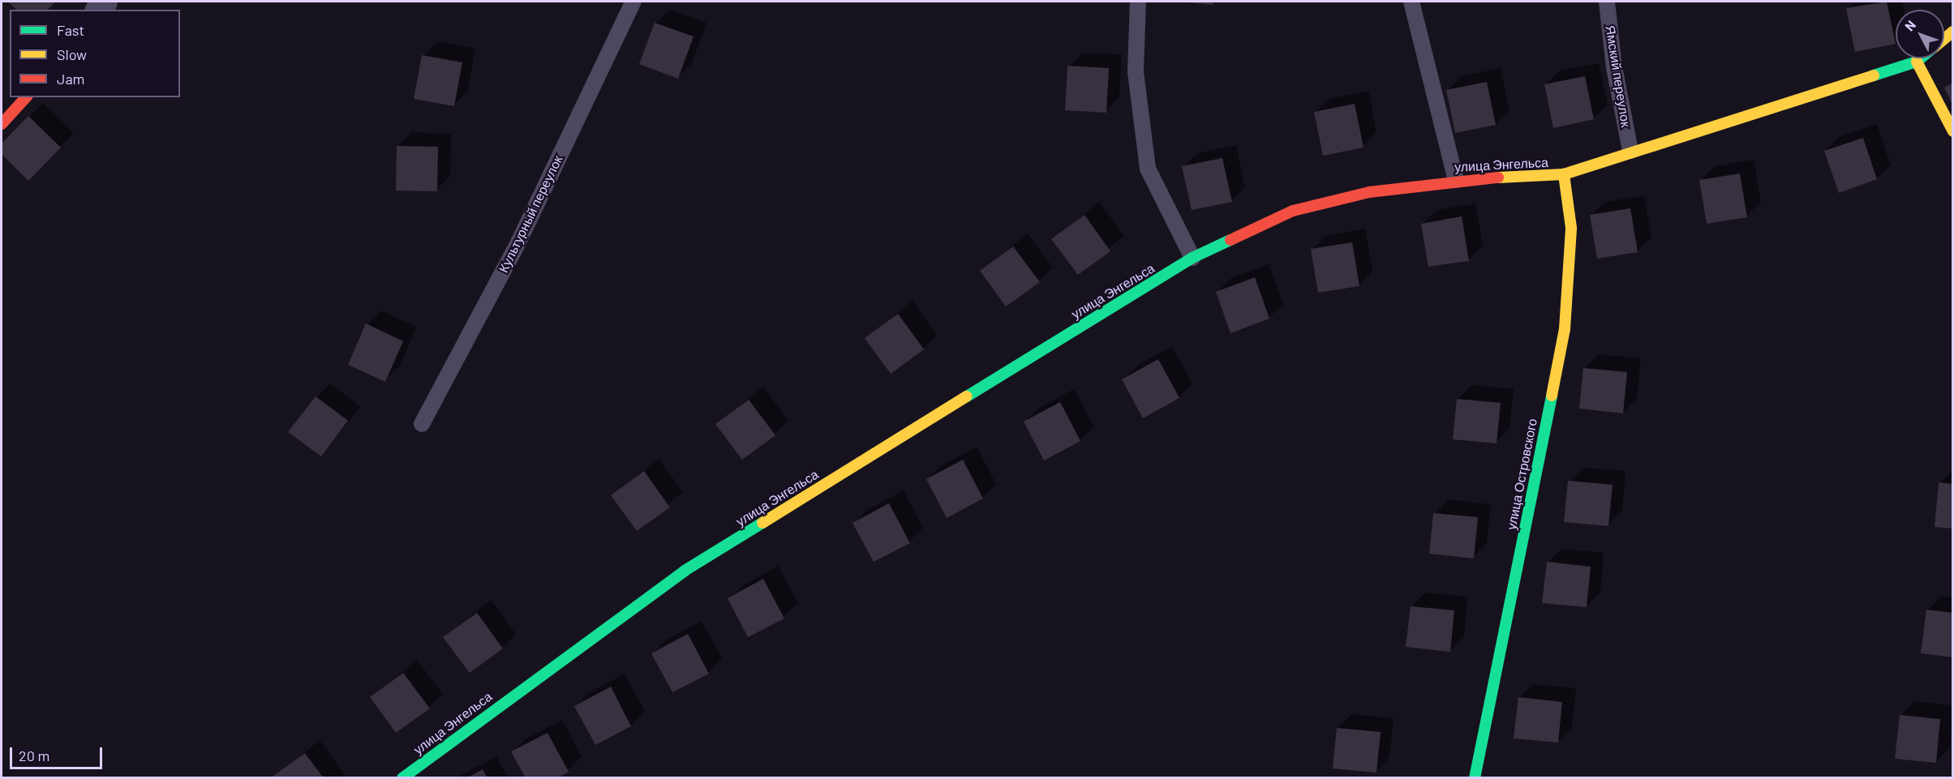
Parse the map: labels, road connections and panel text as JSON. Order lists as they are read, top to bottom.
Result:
{
  "streets": {
    "street": ["улица Энгельса", "улица Островского"],
    "lane": ["Ямский переулок", "Культурный переулок"]
  },
  "crossings": [
    ["Ямский переулок", "улица Энгельса"],
    ["улица Энгельса", "улица Островского"]
  ],
  "legend": ["Fast", "Slow", "Jam"],
  "scale_bar": "20 m",
  "north": "top left"
}
